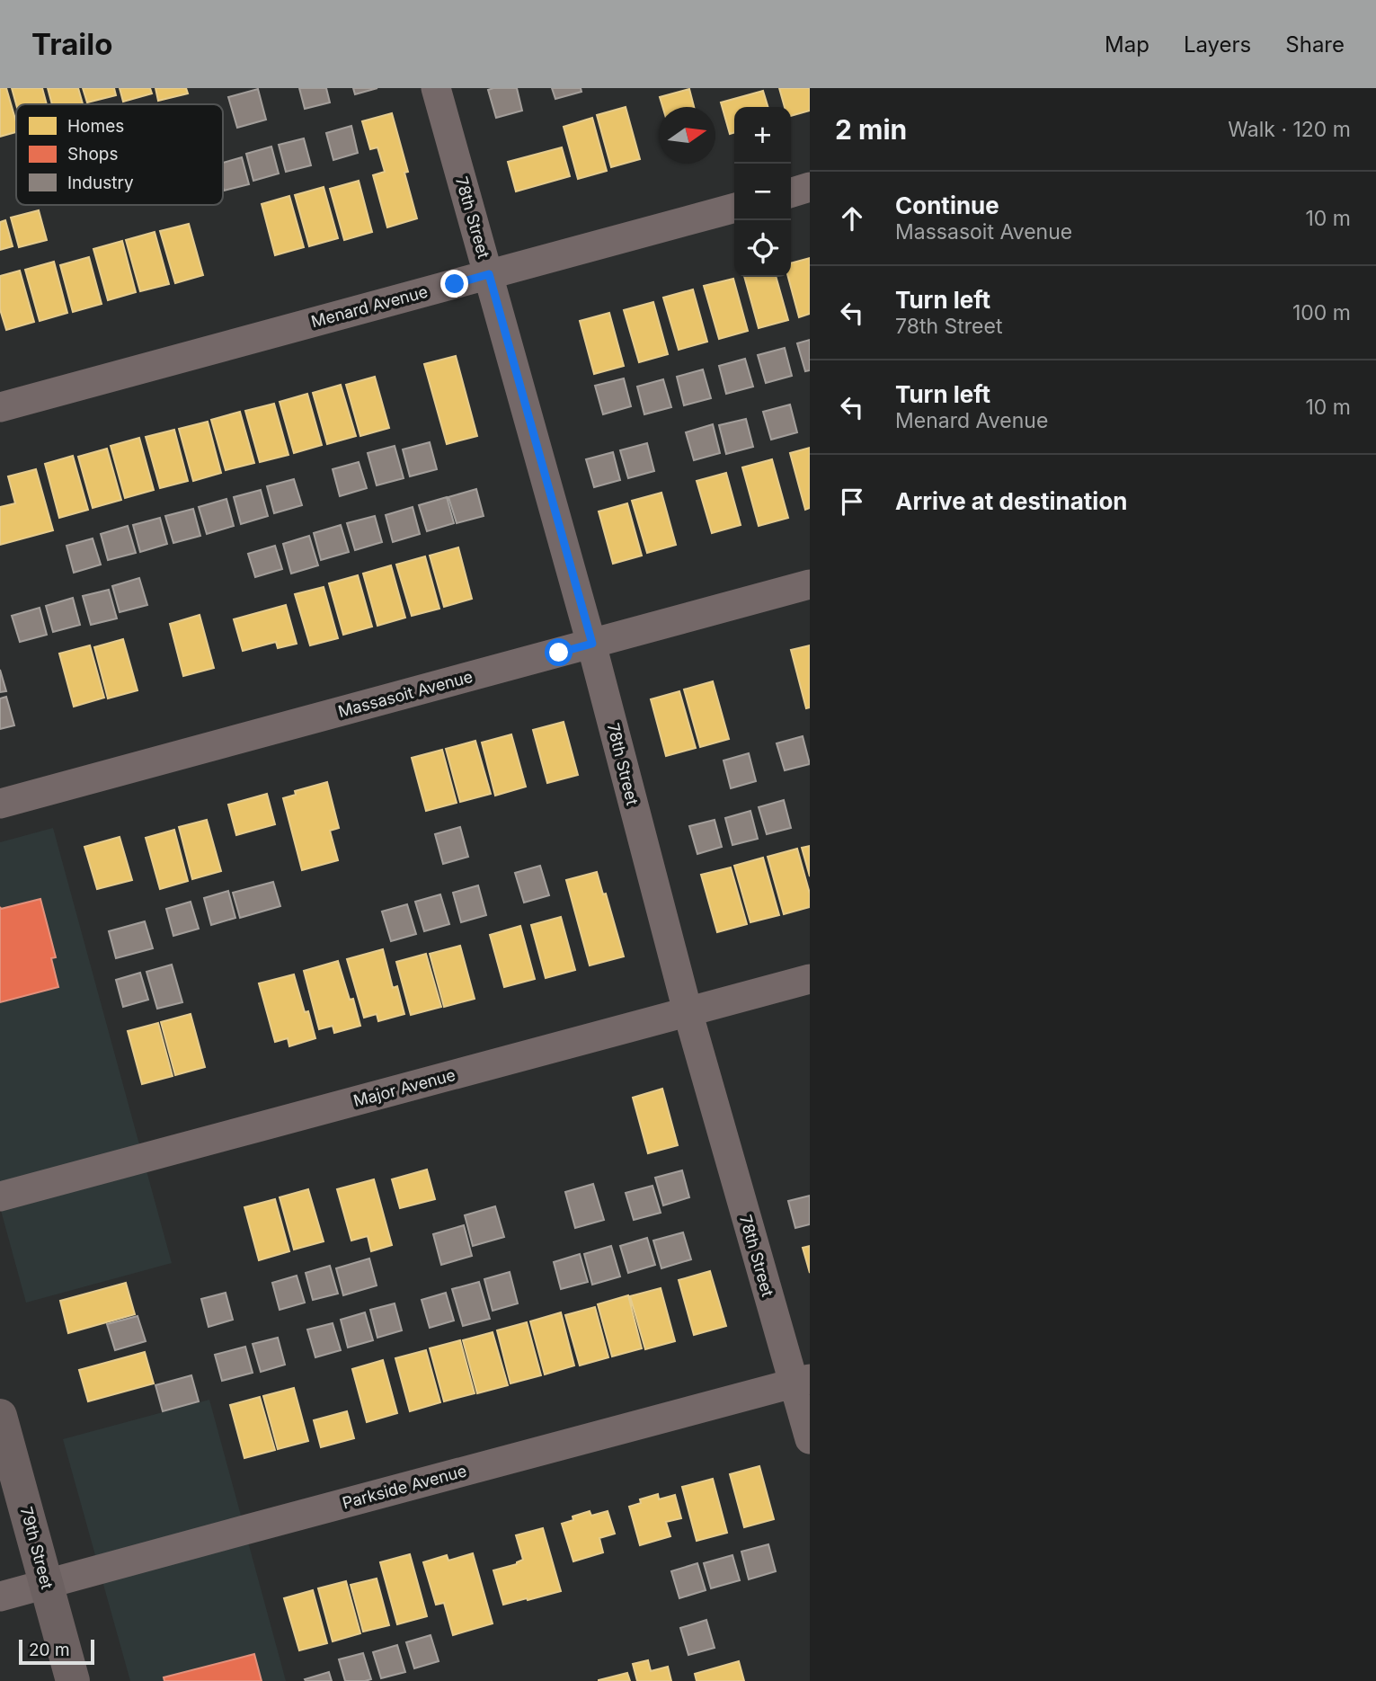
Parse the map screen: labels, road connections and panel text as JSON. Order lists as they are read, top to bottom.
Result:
{
  "streets": {
    "main road": ["79th Street"],
    "street": [
      "78th Street",
      "Menard Avenue",
      "Massasoit Avenue",
      "Major Avenue",
      "Parkside Avenue"
    ]
  },
  "crossings": [
    ["78th Street", "Menard Avenue"],
    ["78th Street", "Massasoit Avenue"],
    ["78th Street", "Major Avenue"],
    ["78th Street", "Parkside Avenue"],
    ["Parkside Avenue", "79th Street"]
  ],
  "legend": ["Homes", "Shops", "Industry"],
  "scale_bar": "20 m",
  "north": "right",
  "page": {
    "header": "Trailo",
    "nav": ["Map", "Layers", "Share"],
    "heading": ["2 min", "Walk · 120 m"],
    "map_buttons": ["+", "−"],
    "list": [
      ["Continue", "Massasoit Avenue", "10 m"],
      ["Turn left", "78th Street", "100 m"],
      ["Turn left", "Menard Avenue", "10 m"],
      "Arrive at destination"
    ],
    "scale": "20 m"
  }
}
